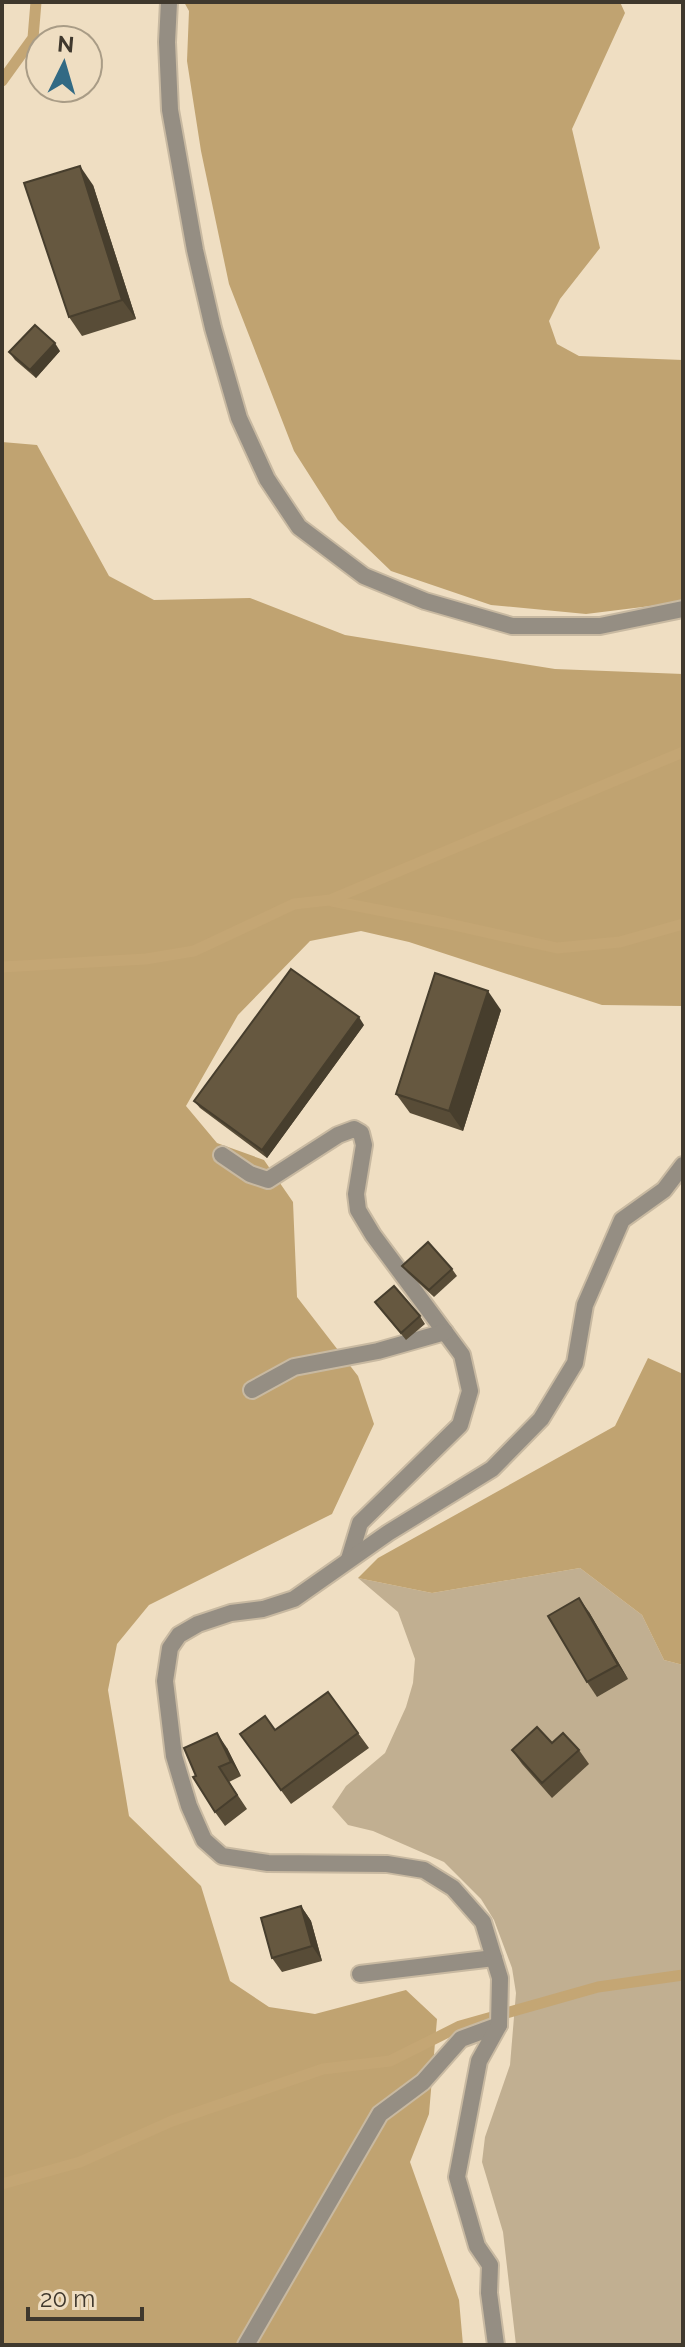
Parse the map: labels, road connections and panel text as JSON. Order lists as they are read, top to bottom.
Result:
{
  "scale_bar": "20 m",
  "north": "top"
}
